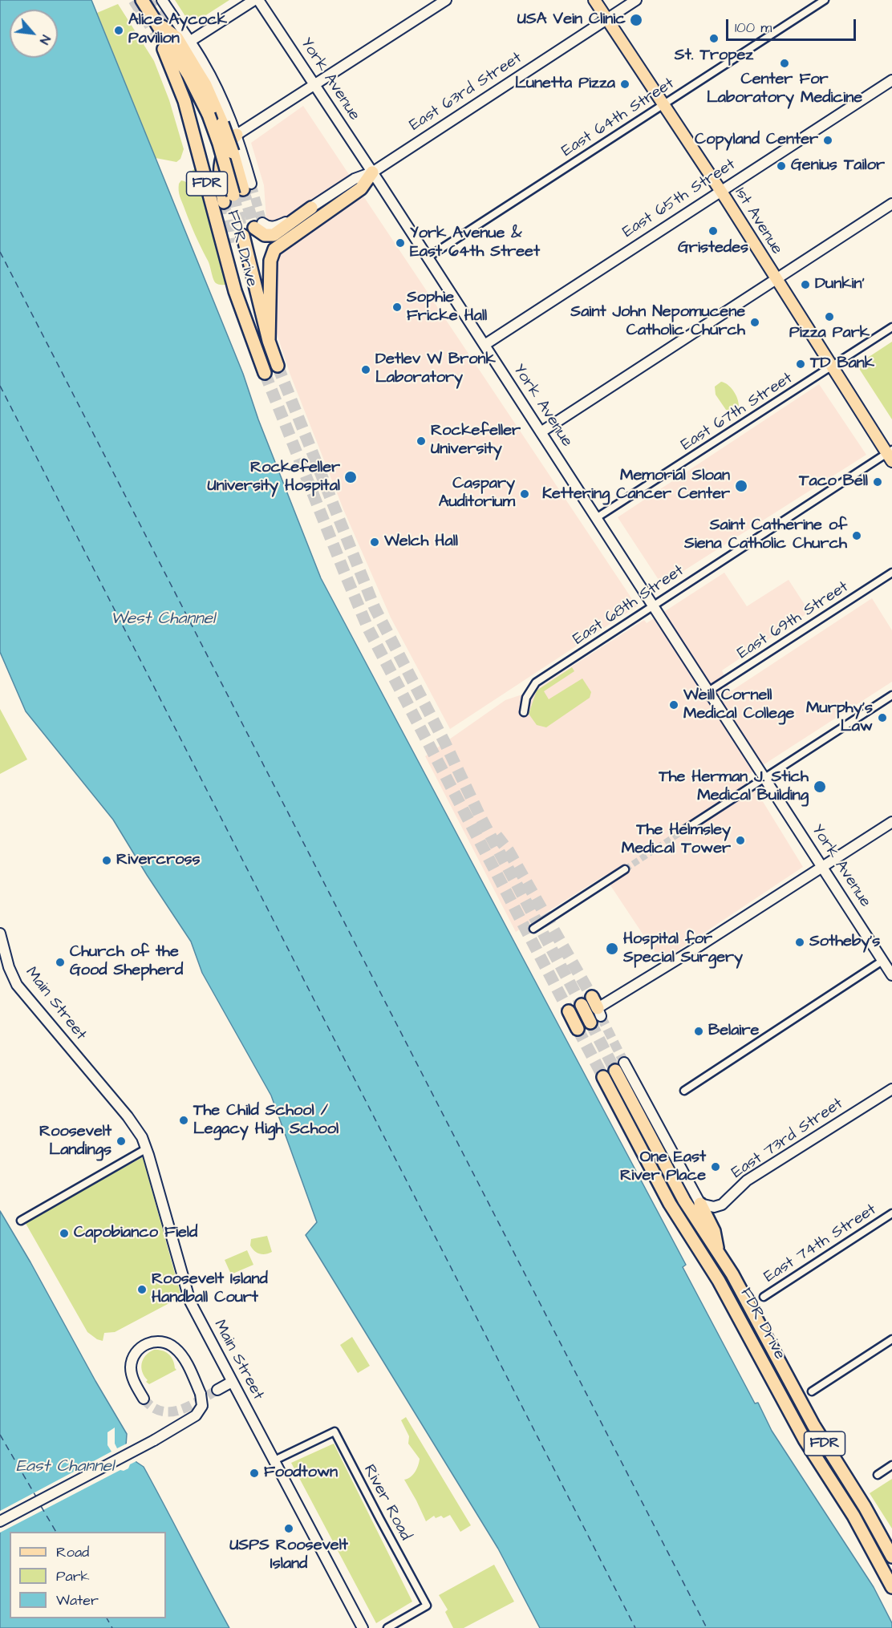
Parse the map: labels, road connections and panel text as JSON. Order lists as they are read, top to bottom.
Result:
{
  "streets": {
    "highway": ["FDR", "FDR Drive"],
    "main road": ["1st Avenue"],
    "street": [
      "York Avenue",
      "East 63rd Street",
      "East 64th Street",
      "East 65th Street",
      "East 67th Street",
      "East 68th Street",
      "East 69th Street",
      "Main Street",
      "East 73rd Street",
      "East 74th Street",
      "River Road"
    ]
  },
  "crossings": [
    ["York Avenue", "East 63rd Street"],
    ["York Avenue", "East 64th Street"],
    ["York Avenue", "East 65th Street"],
    ["York Avenue", "East 67th Street"],
    ["York Avenue", "East 68th Street"],
    ["York Avenue", "East 69th Street"],
    ["East 63rd Street", "1st Avenue"],
    ["East 64th Street", "1st Avenue"],
    ["East 65th Street", "1st Avenue"],
    ["1st Avenue", "East 67th Street"],
    ["1st Avenue", "East 68th Street"],
    ["FDR Drive", "East 73rd Street"],
    ["Main Street", "River Road"]
  ],
  "water": ["West Channel", "East Channel"],
  "places": [
    "USA Vein Clinic",
    "Alice Aycock Pavilion",
    "St. Tropez",
    "Center For Laboratory Medicine",
    "Lunetta Pizza",
    "Copyland Center",
    "Genius Tailor",
    "Gristedes",
    "York Avenue & East 64th Street",
    "Dunkin'",
    "Sophie Fricke Hall",
    "Pizza Park",
    "Saint John Nepomucene Catholic Church",
    "TD Bank",
    "Detlev W Bronk Laboratory",
    "Rockefeller University",
    "Rockefeller University Hospital",
    "Taco Bell",
    "Memorial Sloan Kettering Cancer Center",
    "Caspary Auditorium",
    "Saint Catherine of Siena Catholic Church",
    "Welch Hall",
    "Weill Cornell Medical College",
    "Murphy's Law",
    "The Herman J. Stich Medical Building",
    "The Helmsley Medical Tower",
    "Rivercross",
    "Sotheby's",
    "Hospital for Special Surgery",
    "Church of the Good Shepherd",
    "Belaire",
    "The Child School / Legacy High School",
    "Roosevelt Landings",
    "One East River Place",
    "Capobianco Field",
    "Roosevelt Island Handball Court",
    "Foodtown",
    "USPS Roosevelt Island"
  ],
  "legend": ["Road", "Park", "Water"],
  "scale_bar": "100 m",
  "north": "bottom right"
}
